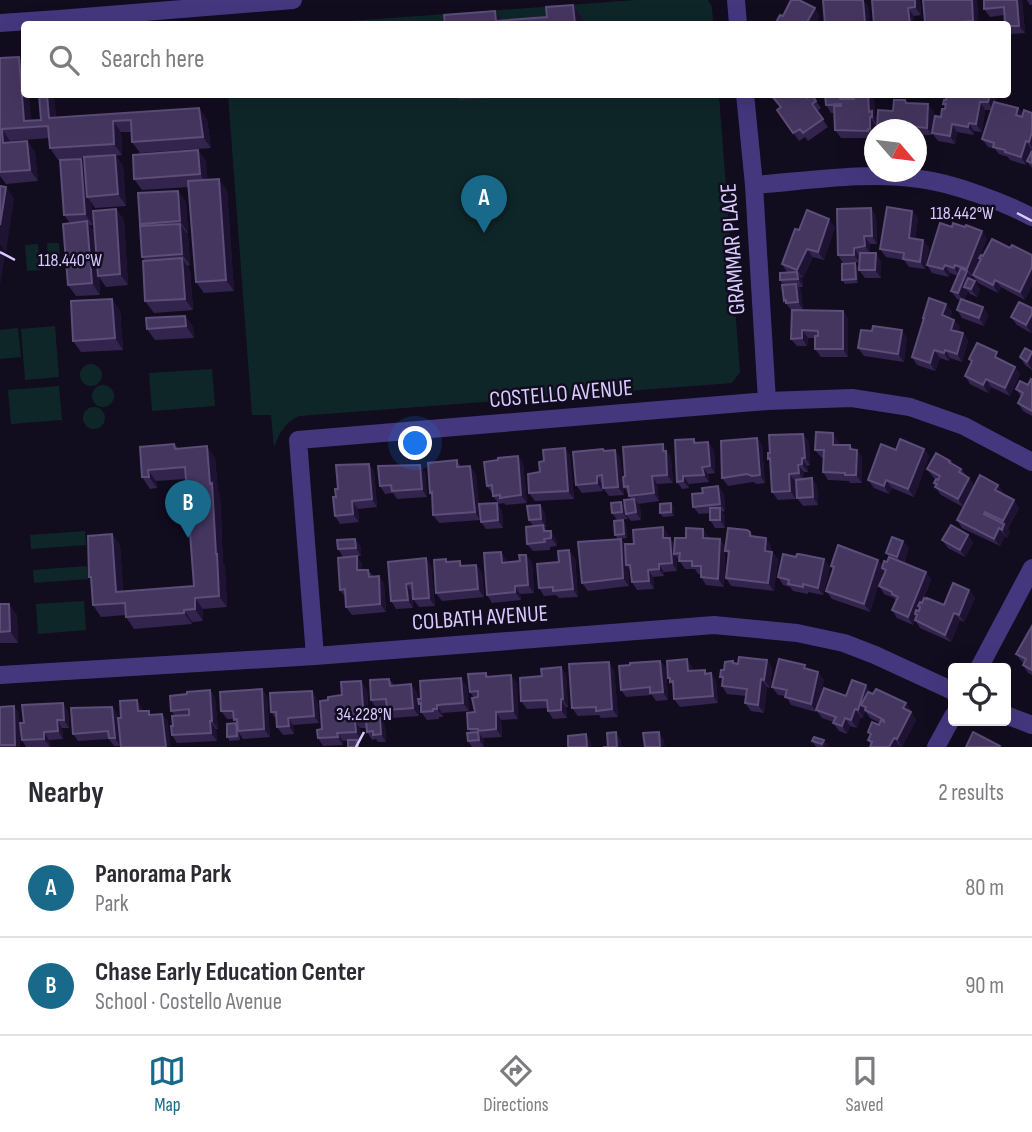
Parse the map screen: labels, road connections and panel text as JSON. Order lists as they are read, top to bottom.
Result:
{
  "streets": {
    "street": ["GRAMMAR PLACE", "COSTELLO AVENUE", "COLBATH AVENUE"]
  },
  "crossings": [
    ["GRAMMAR PLACE", "COSTELLO AVENUE"],
    ["COSTELLO AVENUE", "COLBATH AVENUE"]
  ],
  "north": "bottom right",
  "page": {
    "search": "Search here",
    "pins": ["A", "B"],
    "heading": ["Nearby", "2 results"],
    "list": [
      {
        "mark": "A",
        "name": "Panorama Park",
        "note": "Park",
        "value": "80 m"
      },
      {
        "mark": "B",
        "name": "Chase Early Education Center",
        "note": "School · Costello Avenue",
        "value": "90 m"
      }
    ],
    "nav": ["Map", "Directions", "Saved"]
  },
  "coordinates": ["118.442°W", "118.440°W", "34.228°N"]
}
